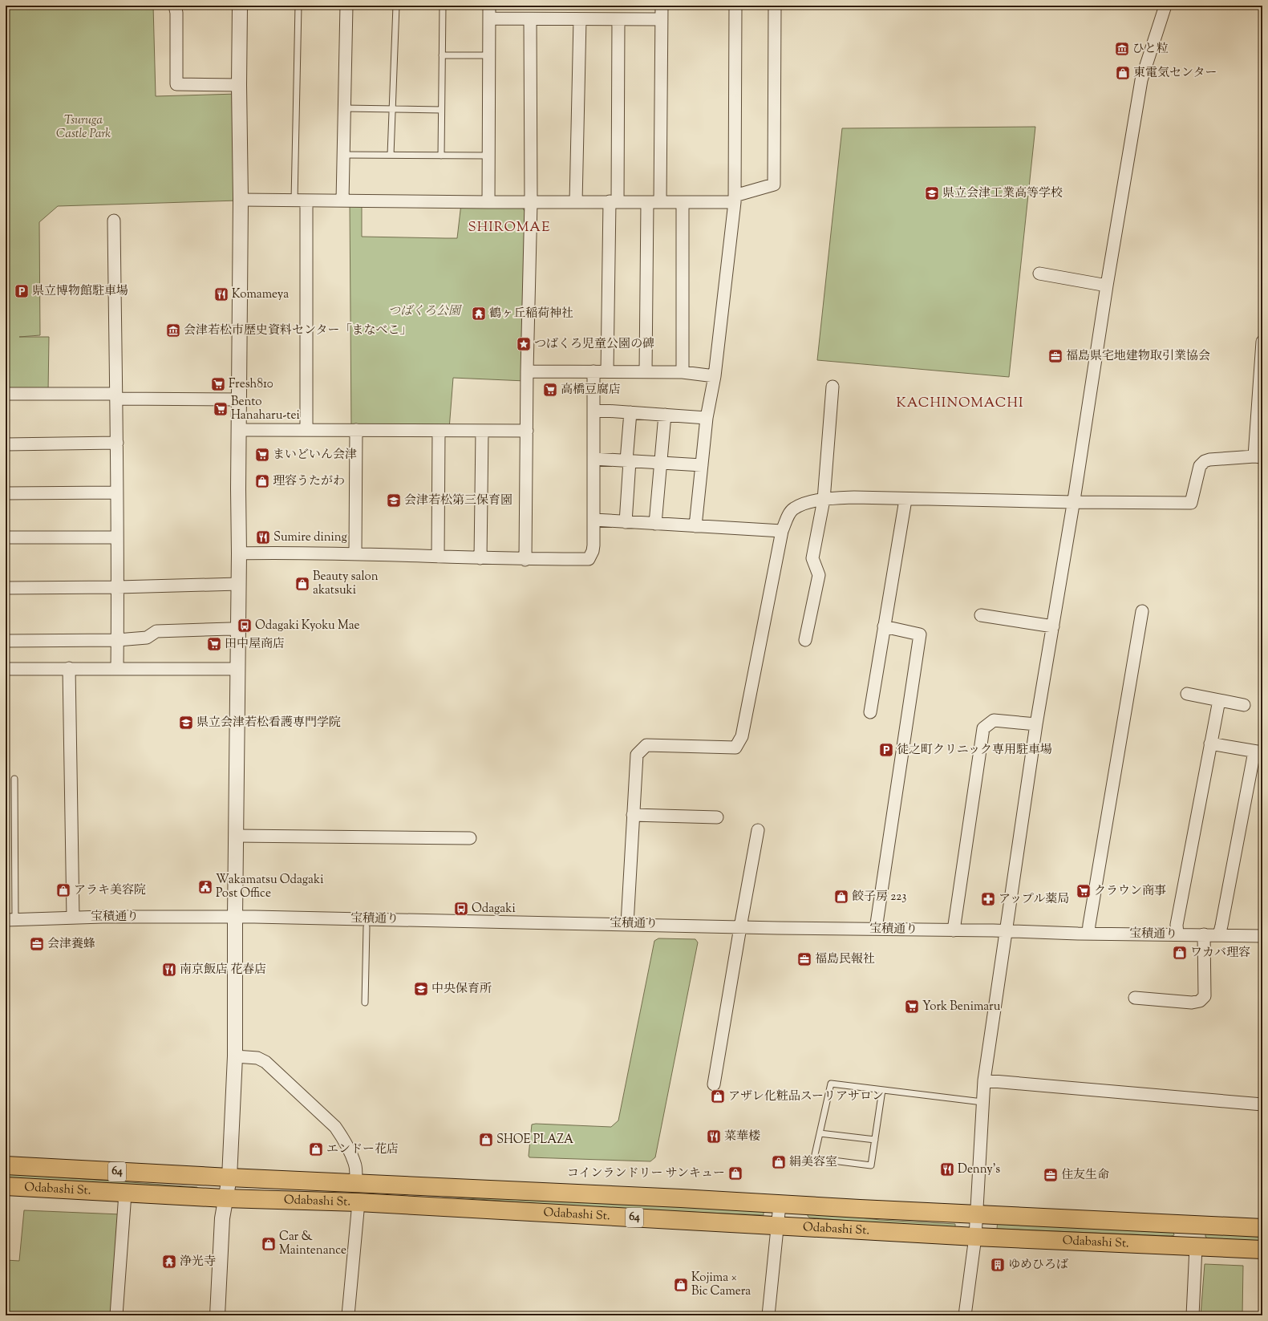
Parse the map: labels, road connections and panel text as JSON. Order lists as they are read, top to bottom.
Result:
{
  "streets": {
    "main road": ["64", "Odabashi St."],
    "street": ["宝積通り"]
  },
  "districts": ["SHIROMAE", "KACHINOMACHI"],
  "parks": ["Tsuruga Castle Park", "つばくろ公園"],
  "places": {
    "museum": ["ひと粒", "会津若松市歴史資料センター「まなべこ」"],
    "shop": [
      "東電気センター",
      "理容うたがわ",
      "Beauty salon akatsuki",
      "アラキ美容院",
      "餃子房 223",
      "ワカバ理容",
      "アザレ化粧品スーリアサロン",
      "SHOE PLAZA",
      "エンドー花店",
      "絹美容室",
      "コインランドリー サンキュー",
      "Car & Maintenance",
      "Kojima × Bic Camera"
    ],
    "school or university": [
      "県立会津工業高等学校",
      "会津若松第三保育園",
      "県立会津若松看護専門学院",
      "中央保育所"
    ],
    "parking": ["県立博物館駐車場", "徒之町クリニック専用駐車場"],
    "restaurant": [
      "Komameya",
      "Sumire dining",
      "南京飯店 花春店",
      "菜華楼",
      "Denny's"
    ],
    "temple": ["鶴ヶ丘稲荷神社", "浄光寺"],
    "place": ["つばくろ児童公園の碑"],
    "office": [
      "福島県宅地建物取引業協会",
      "会津養蜂",
      "福島民報社",
      "住友生命"
    ],
    "supermarket": [
      "Fresh810",
      "高橋豆腐店",
      "Bento Hanaharu-tei",
      "まいどいん会津",
      "田中屋商店",
      "クラウン商事",
      "York Benimaru"
    ],
    "bus stop": ["Odagaki Kyoku Mae", "Odagaki"],
    "public building": ["Wakamatsu Odagaki Post Office"],
    "pharmacy": ["アップル薬局"],
    "building": ["ゆめひろば"]
  }
}
